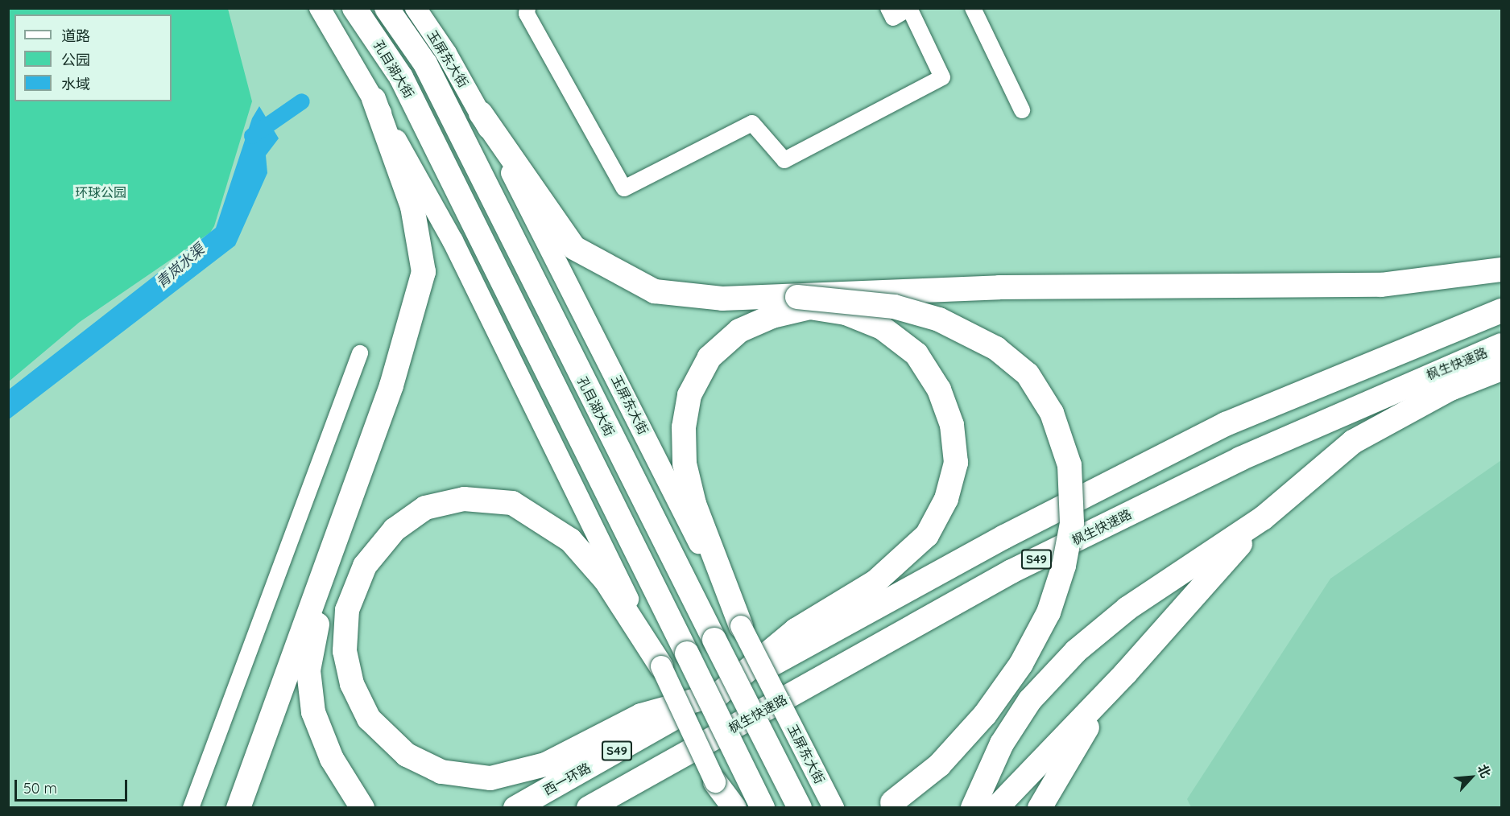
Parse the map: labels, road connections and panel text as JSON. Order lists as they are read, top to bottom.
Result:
{
  "streets": {
    "highway": [
      "孔目湖大街",
      "枫生快速路",
      "S49",
      "西一环路"
    ],
    "main road": ["玉屏东大街"]
  },
  "crossings": [
    ["S49", "西一环路"]
  ],
  "water": ["青岚水渠"],
  "parks": ["环球公园"],
  "legend": ["道路", "公园", "水域"],
  "scale_bar": "50 m",
  "north": "top right"
}
